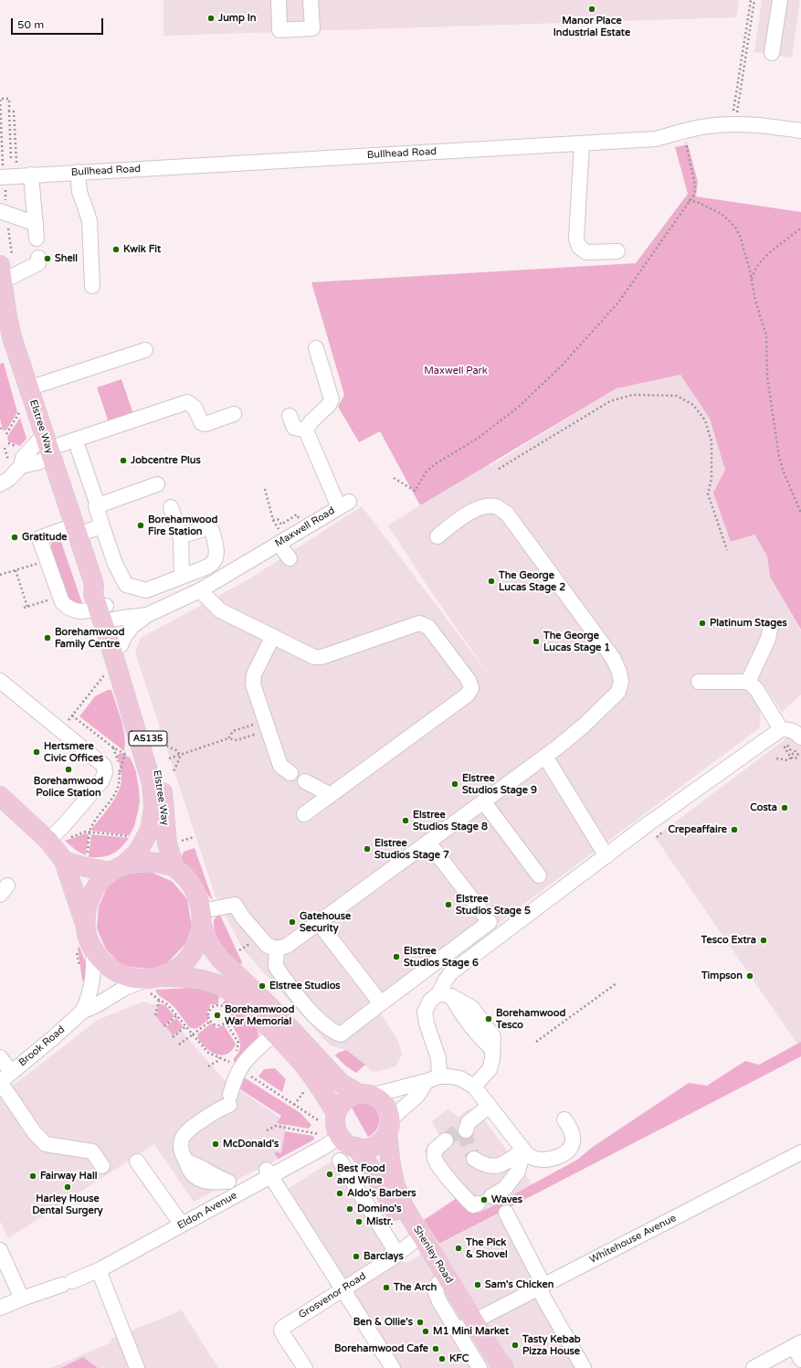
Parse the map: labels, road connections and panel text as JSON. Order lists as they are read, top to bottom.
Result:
{
  "streets": {
    "main road": ["Elstree Way", "A5135", "Shenley Road"],
    "street": [
      "Bullhead Road",
      "Maxwell Road",
      "Brook Road",
      "Eldon Avenue",
      "Whitehouse Avenue",
      "Grosvenor Road"
    ]
  },
  "crossings": [
    ["Elstree Way", "Maxwell Road"],
    ["Elstree Way", "Brook Road"],
    ["Eldon Avenue", "Shenley Road"],
    ["Whitehouse Avenue", "Shenley Road"],
    ["Shenley Road", "Grosvenor Road"]
  ],
  "parks": ["Maxwell Park"],
  "places": [
    "Manor Place Industrial Estate",
    "Jump In",
    "Kwik Fit",
    "Shell",
    "Jobcentre Plus",
    "Borehamwood Fire Station",
    "Gratitude",
    "The George Lucas Stage 2",
    "Platinum Stages",
    "Borehamwood Family Centre",
    "The George Lucas Stage 1",
    "Hertsmere Civic Offices",
    "Borehamwood Police Station",
    "Elstree Studios Stage 9",
    "Costa",
    "Elstree Studios Stage 8",
    "Crepeaffaire",
    "Elstree Studios Stage 7",
    "Elstree Studios Stage 5",
    "Gatehouse Security",
    "Tesco Extra",
    "Elstree Studios Stage 6",
    "Timpson",
    "Elstree Studios",
    "Borehamwood War Memorial",
    "Borehamwood Tesco",
    "McDonald's",
    "Best Food and Wine",
    "Fairway Hall",
    "Harley House Dental Surgery",
    "Aldo's Barbers",
    "Waves",
    "Domino's",
    "Mistr.",
    "The Pick & Shovel",
    "Barclays",
    "Sam's Chicken",
    "The Arch",
    "Ben & Ollie's",
    "M1 Mini Market",
    "Tasty Kebab Pizza House",
    "Borehamwood Cafe",
    "KFC"
  ],
  "scale_bar": "50 m"
}
